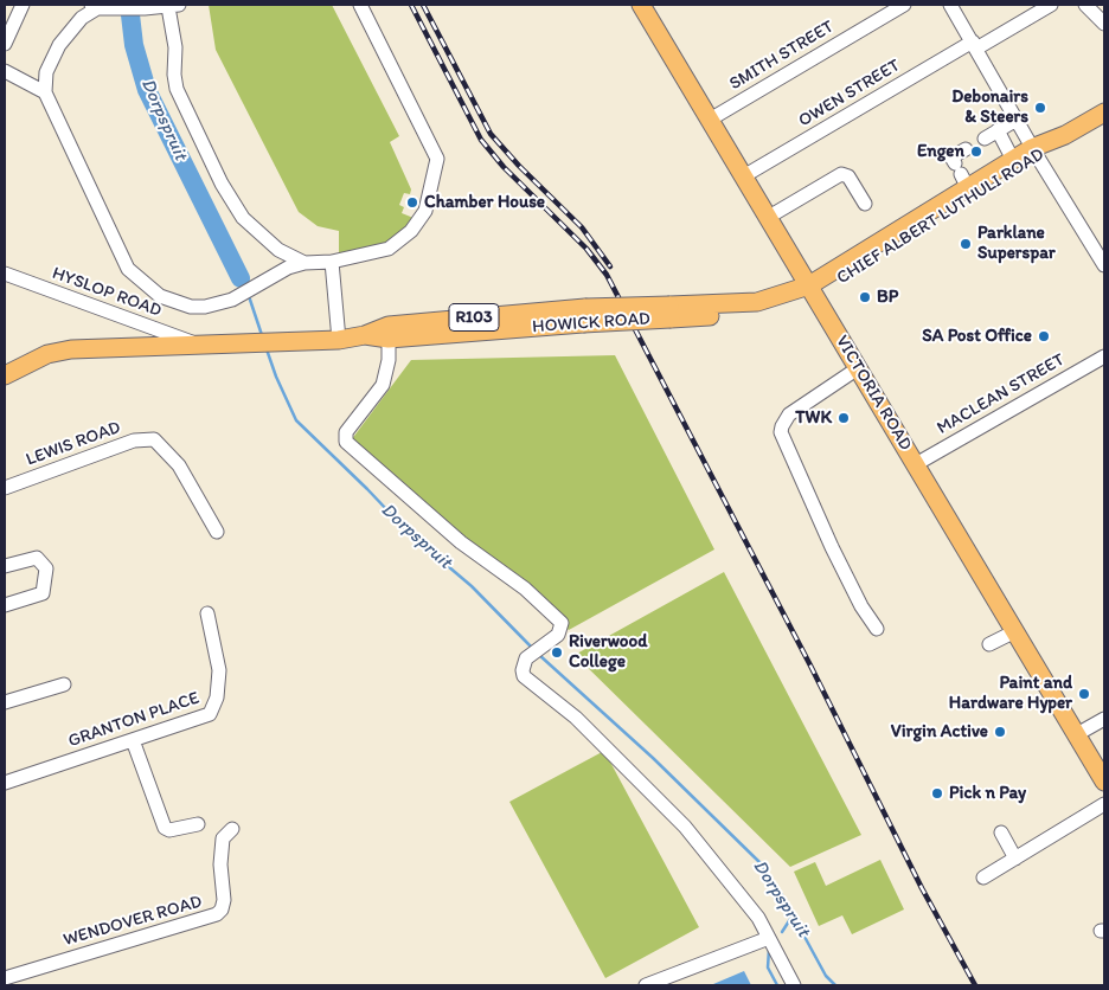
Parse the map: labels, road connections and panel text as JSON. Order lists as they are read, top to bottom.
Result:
{
  "streets": {
    "main road": [
      "CHIEF ALBERT LUTHULI ROAD",
      "R103",
      "HOWICK ROAD",
      "VICTORIA ROAD"
    ],
    "street": [
      "SMITH STREET",
      "OWEN STREET",
      "HYSLOP ROAD",
      "MACLEAN STREET",
      "LEWIS ROAD",
      "GRANTON PLACE",
      "WENDOVER ROAD"
    ]
  },
  "crossings": [
    ["SMITH STREET", "VICTORIA ROAD"],
    ["OWEN STREET", "VICTORIA ROAD"],
    ["CHIEF ALBERT LUTHULI ROAD", "HOWICK ROAD"],
    ["CHIEF ALBERT LUTHULI ROAD", "VICTORIA ROAD"],
    ["HYSLOP ROAD", "HOWICK ROAD"],
    ["HOWICK ROAD", "VICTORIA ROAD"],
    ["VICTORIA ROAD", "MACLEAN STREET"]
  ],
  "water": ["Dorpspruit"],
  "places": [
    "Debonairs & Steers",
    "Engen",
    "Chamber House",
    "Parklane Superspar",
    "BP",
    "SA Post Office",
    "TWK",
    "Riverwood College",
    "Paint and Hardware Hyper",
    "Virgin Active",
    "Pick n Pay"
  ]
}
